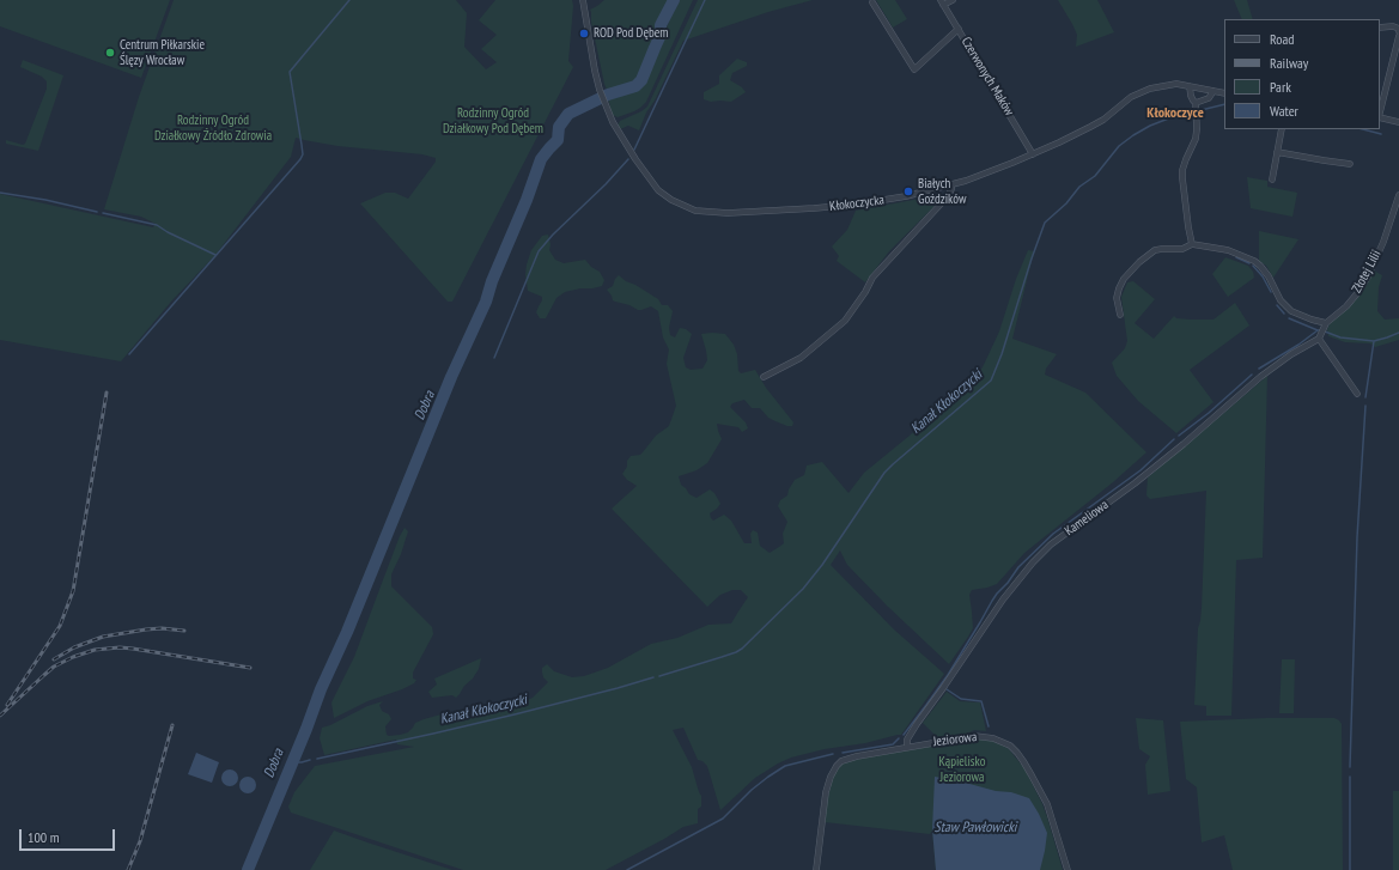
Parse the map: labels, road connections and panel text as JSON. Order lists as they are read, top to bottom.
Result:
{
  "streets": {
    "street": [
      "Czerwonych Maków",
      "Kłokoczycka",
      "Złotej Lilii",
      "Kameliowa",
      "Jeziorowa"
    ]
  },
  "crossings": [
    ["Czerwonych Maków", "Kłokoczycka"],
    ["Złotej Lilii", "Kameliowa"],
    ["Kameliowa", "Jeziorowa"]
  ],
  "districts": ["Kłokoczyce"],
  "water": ["Kanał Kłokoczycki", "Dobra", "Staw Pawłowicki"],
  "parks": ["Rodzinny Ogród Działkowy Pod Dębem", "Rodzinny Ogród Działkowy Źródło Zdrowia", "Kąpielisko Jeziorowa"],
  "places": ["ROD Pod Dębem", "Centrum Piłkarskie Ślęzy Wrocław", "Białych Goździków"],
  "legend": [
    "Road",
    "Railway",
    "Park",
    "Water"
  ],
  "scale_bar": "100 m"
}
